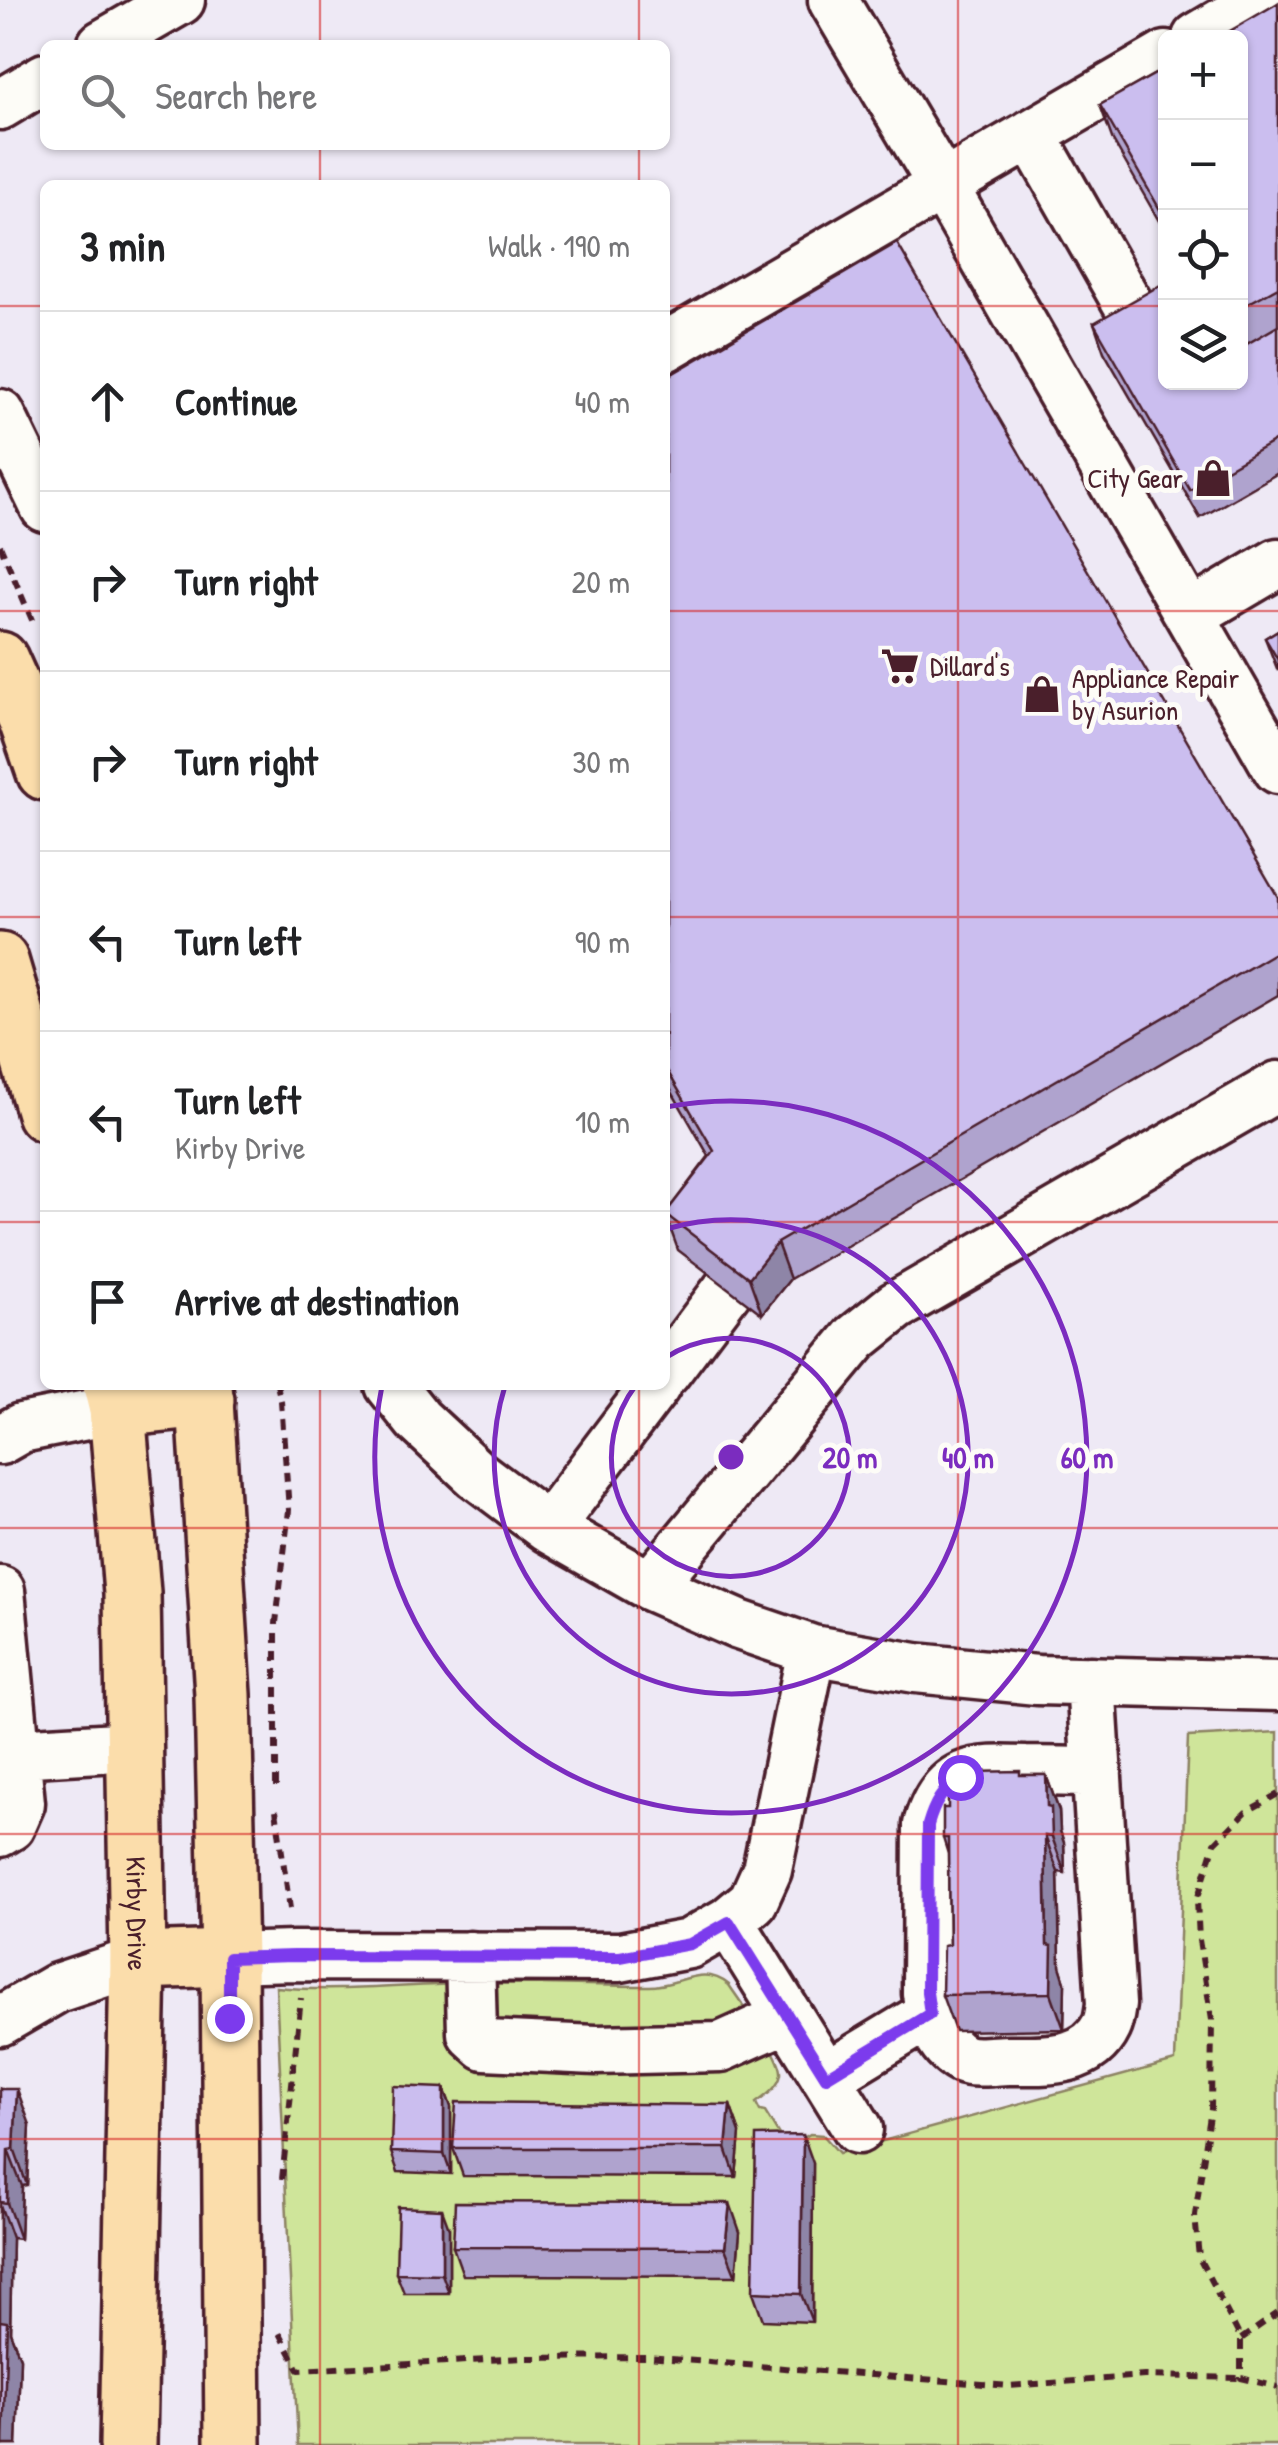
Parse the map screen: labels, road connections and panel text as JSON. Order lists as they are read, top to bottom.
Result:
{
  "streets": {
    "main road": ["Kirby Drive"]
  },
  "places": {
    "shop": ["City Gear", "Appliance Repair by Asurion"],
    "supermarket": ["Dillard's"]
  },
  "page": {
    "map_buttons": ["+", "−"],
    "search": "Search here",
    "heading": ["3 min", "Walk · 190 m"],
    "list": [
      ["Continue", "40 m"],
      ["Turn right", "20 m"],
      ["Turn right", "30 m"],
      ["Turn left", "90 m"],
      ["Turn left", "Kirby Drive", "10 m"],
      "Arrive at destination"
    ]
  },
  "rings": ["20 m", "40 m", "60 m"]
}
